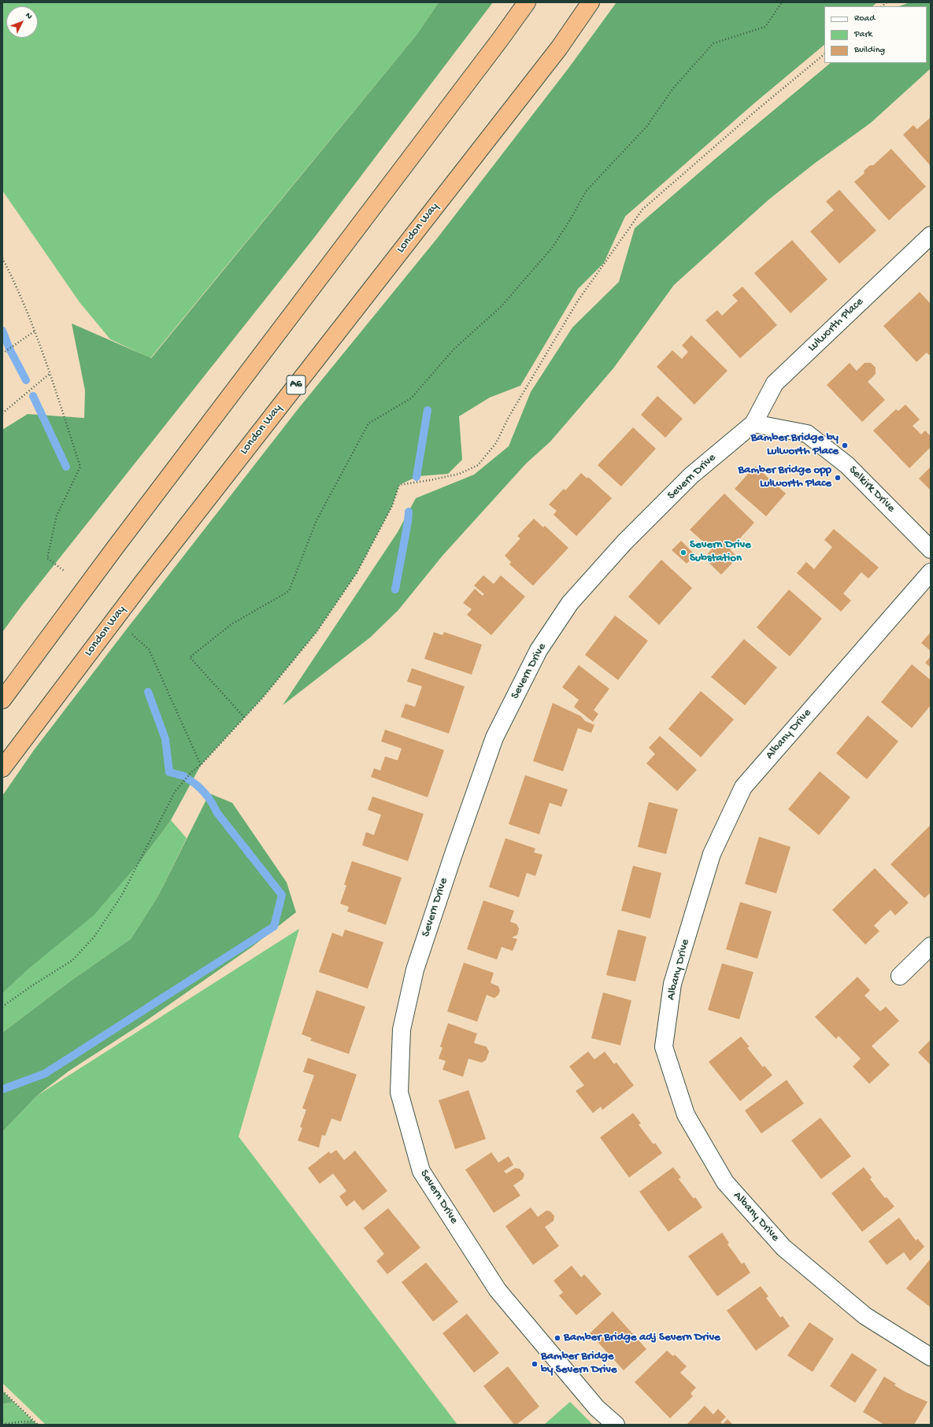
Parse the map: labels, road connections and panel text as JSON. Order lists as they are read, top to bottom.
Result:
{
  "streets": {
    "highway": ["London Way", "A6"],
    "street": [
      "Lulworth Place",
      "Severn Drive",
      "Selkirk Drive",
      "Albany Drive"
    ]
  },
  "crossings": [
    ["Lulworth Place", "Severn Drive"],
    ["Lulworth Place", "Selkirk Drive"],
    ["Severn Drive", "Selkirk Drive"]
  ],
  "places": [
    "Bamber Bridge by Lulworth Place",
    "Bamber Bridge opp Lulworth Place",
    "Severn Drive Substation",
    "Bamber Bridge adj Severn Drive",
    "Bamber Bridge by Severn Drive"
  ],
  "legend": ["Road", "Park", "Building"],
  "north": "top right"
}
